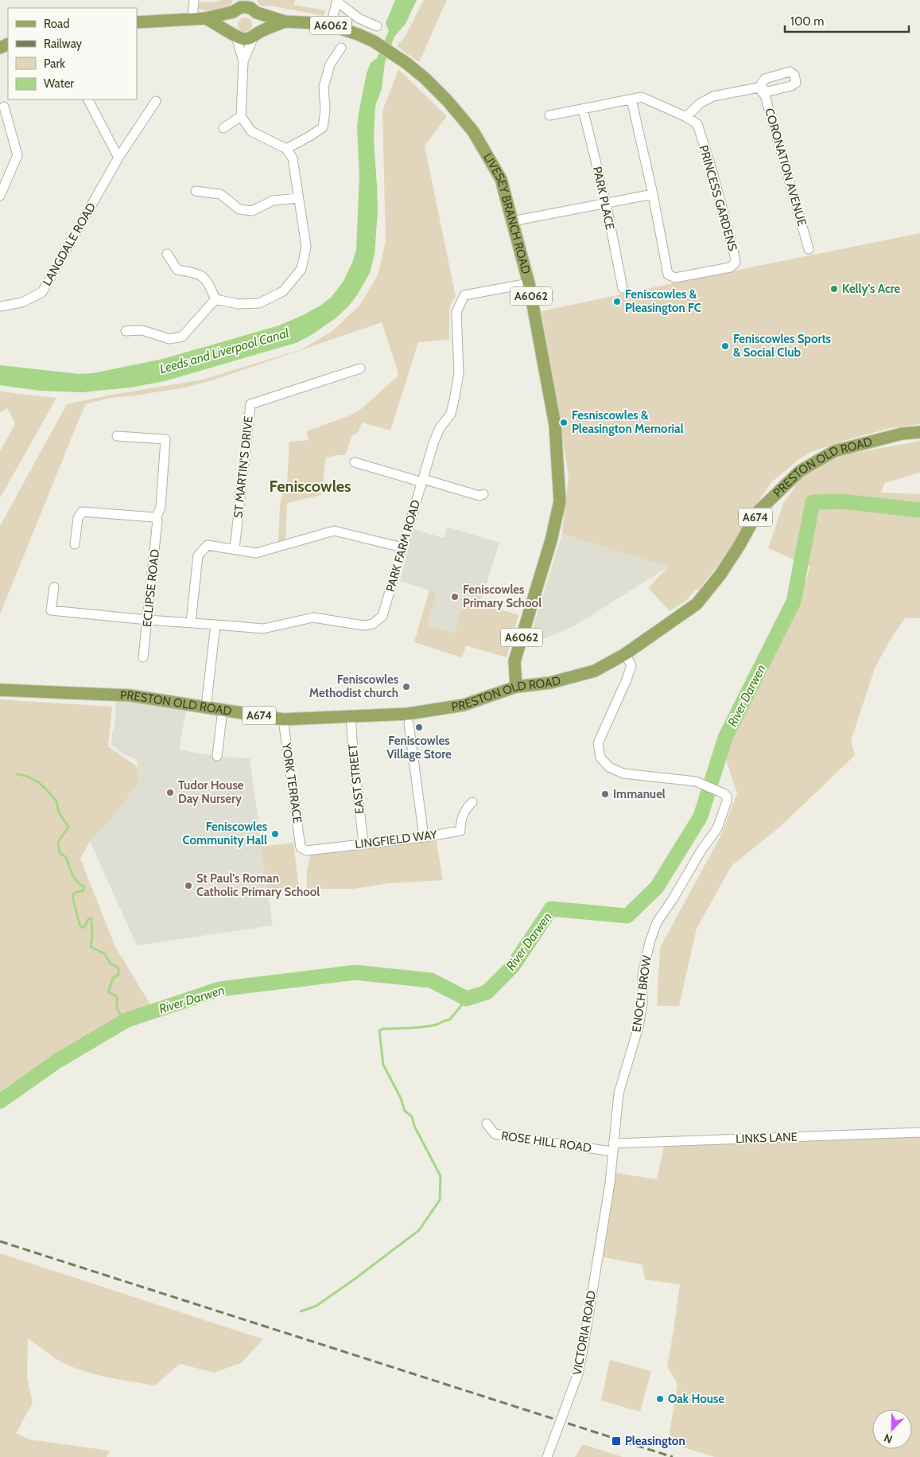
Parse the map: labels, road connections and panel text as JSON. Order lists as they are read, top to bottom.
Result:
{
  "streets": {
    "main road": [
      "A6062",
      "LIVESEY BRANCH ROAD",
      "PRESTON OLD ROAD",
      "A674"
    ],
    "street": [
      "CORONATION AVENUE",
      "PARK PLACE",
      "PRINCESS GARDENS",
      "LANGDALE ROAD",
      "ST MARTIN'S DRIVE",
      "PARK FARM ROAD",
      "ECLIPSE ROAD",
      "EAST STREET",
      "YORK TERRACE",
      "LINGFIELD WAY",
      "ENOCH BROW",
      "LINKS LANE",
      "ROSE HILL ROAD",
      "VICTORIA ROAD"
    ]
  },
  "crossings": [
    ["CORONATION AVENUE", "PRINCESS GARDENS"],
    ["PARK PLACE", "PRINCESS GARDENS"],
    ["LIVESEY BRANCH ROAD", "PRESTON OLD ROAD"],
    ["LIVESEY BRANCH ROAD", "PARK FARM ROAD"],
    ["PRESTON OLD ROAD", "EAST STREET"],
    ["PRESTON OLD ROAD", "YORK TERRACE"],
    ["PRESTON OLD ROAD", "ENOCH BROW"],
    ["PARK FARM ROAD", "ECLIPSE ROAD"],
    ["EAST STREET", "LINGFIELD WAY"],
    ["YORK TERRACE", "LINGFIELD WAY"],
    ["ENOCH BROW", "LINKS LANE"],
    ["ENOCH BROW", "ROSE HILL ROAD"],
    ["ENOCH BROW", "VICTORIA ROAD"],
    ["LINKS LANE", "ROSE HILL ROAD"]
  ],
  "districts": ["Feniscowles"],
  "water": ["Leeds and Liverpool Canal", "River Darwen"],
  "places": {
    "other": [
      "Kelly's Acre",
      "Feniscowles & Pleasington FC",
      "Feniscowles Sports & Social Club",
      "Fesniscowles & Pleasington Memorial",
      "Feniscowles Primary School",
      "Feniscowles Methodist church",
      "Feniscowles Village Store",
      "Tudor House Day Nursery",
      "Immanuel",
      "Feniscowles Community Hall",
      "St Paul's Roman Catholic Primary School",
      "Oak House"
    ],
    "transit": ["Pleasington"]
  },
  "legend": [
    "Road",
    "Railway",
    "Park",
    "Water"
  ],
  "scale_bar": "100 m",
  "north": "bottom left"
}
